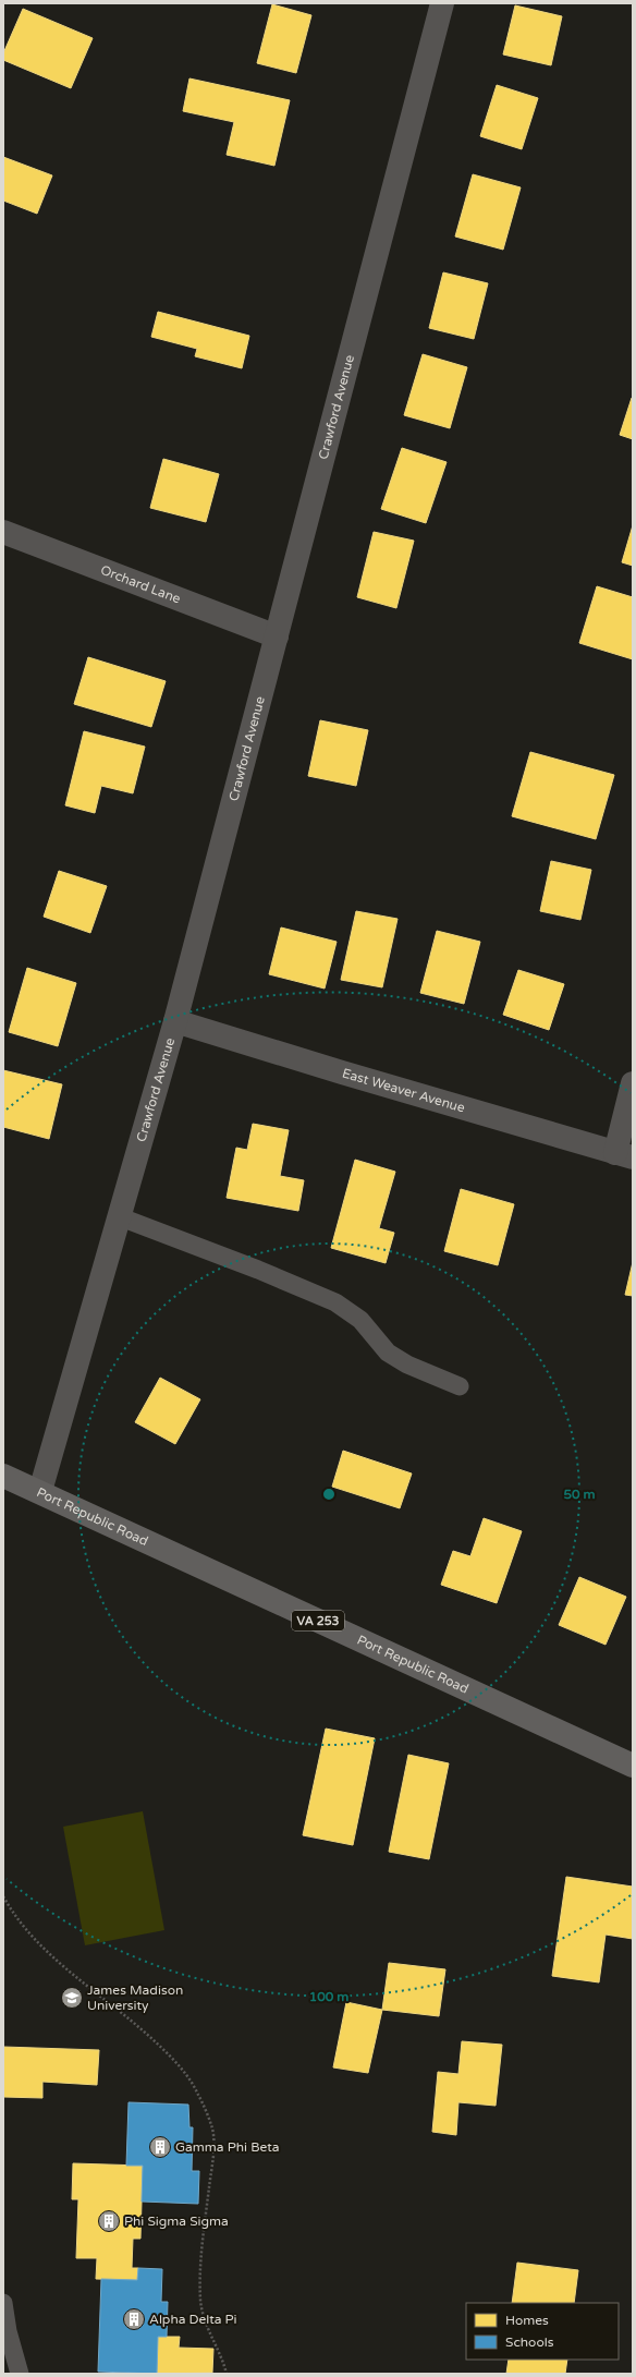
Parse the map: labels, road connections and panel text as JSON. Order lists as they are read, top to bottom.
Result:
{
  "streets": {
    "main road": ["Port Republic Road", "VA 253"],
    "street": ["Crawford Avenue", "Orchard Lane", "East Weaver Avenue"]
  },
  "crossings": [
    ["Crawford Avenue", "Orchard Lane"],
    ["Crawford Avenue", "East Weaver Avenue"],
    ["Crawford Avenue", "Port Republic Road"]
  ],
  "places": {
    "school or university": ["James Madison University"],
    "building": ["Gamma Phi Beta", "Phi Sigma Sigma", "Alpha Delta Pi"]
  },
  "legend": ["Homes", "Schools"],
  "rings": ["50 m", "100 m"]
}
